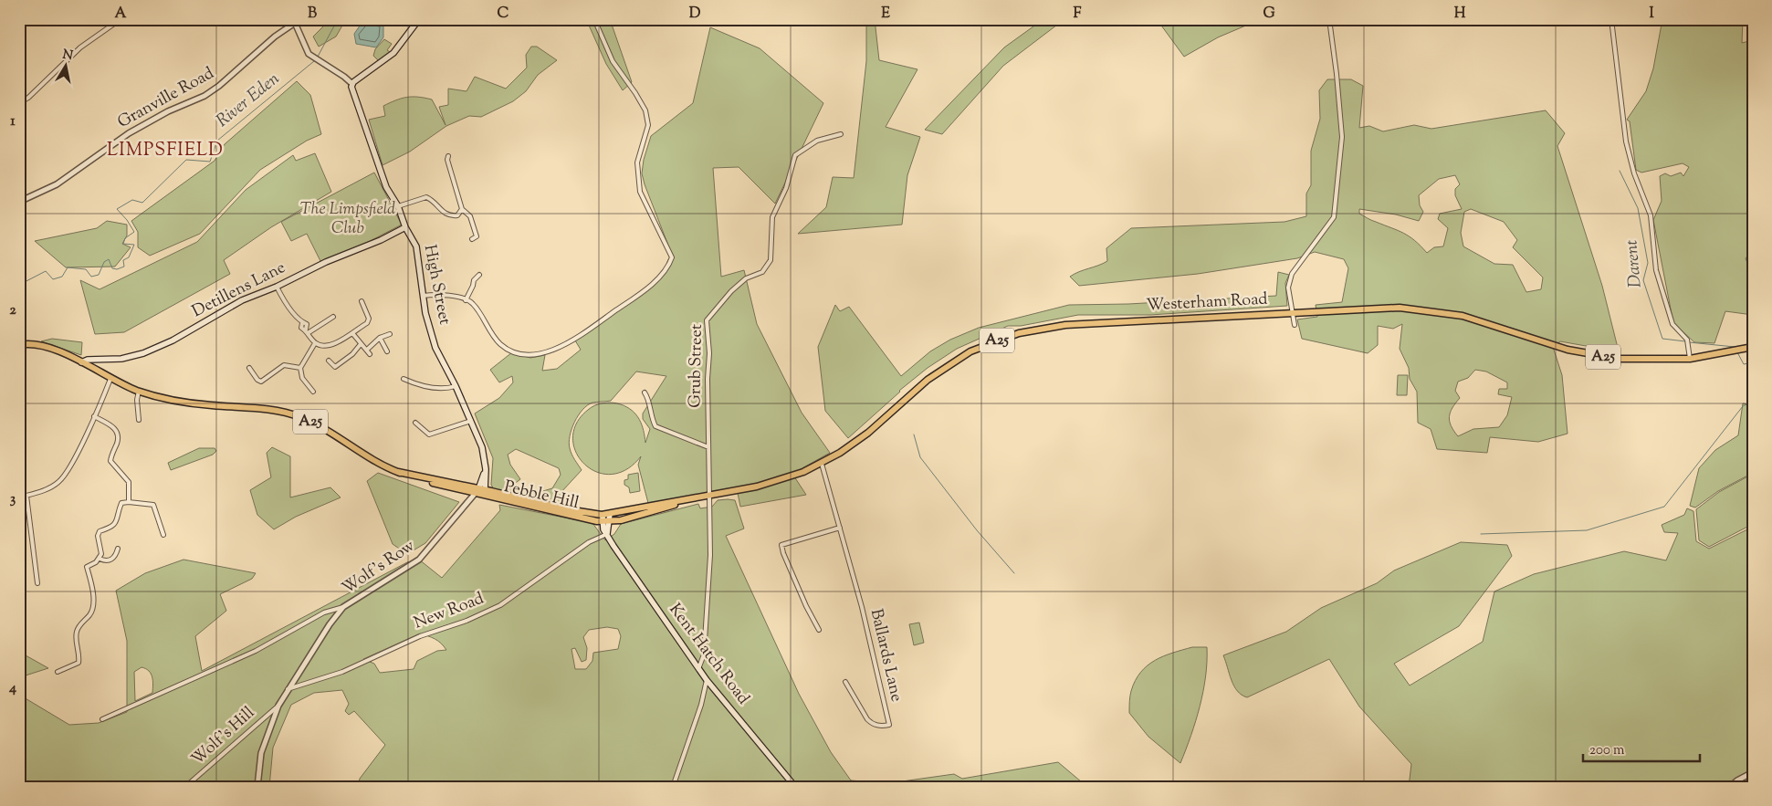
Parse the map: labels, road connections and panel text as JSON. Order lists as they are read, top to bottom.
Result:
{
  "streets": {
    "main road": [
      "High Street",
      "Detillens Lane",
      "Westerham Road",
      "A25",
      "Pebble Hill",
      "Kent Hatch Road"
    ],
    "street": [
      "Granville Road",
      "Grub Street",
      "Wolf's Row",
      "New Road",
      "Ballards Lane",
      "Wolf's Hill"
    ]
  },
  "crossings": [
    ["High Street", "Detillens Lane"],
    ["High Street", "A25"],
    ["High Street", "Pebble Hill"],
    ["High Street", "Wolf's Row"],
    ["Detillens Lane", "A25"],
    ["Westerham Road", "Grub Street"],
    ["Westerham Road", "Pebble Hill"],
    ["Westerham Road", "Kent Hatch Road"],
    ["Westerham Road", "Ballards Lane"],
    ["A25", "Pebble Hill"],
    ["A25", "Wolf's Row"],
    ["Grub Street", "Kent Hatch Road"],
    ["Pebble Hill", "Wolf's Row"],
    ["Pebble Hill", "Kent Hatch Road"],
    ["Wolf's Row", "New Road"],
    ["Wolf's Row", "Wolf's Hill"],
    ["New Road", "Kent Hatch Road"]
  ],
  "districts": ["LIMPSFIELD"],
  "water": ["River Eden", "Darent"],
  "parks": ["The Limpsfield Club"],
  "scale_bar": "200 m",
  "north": "top",
  "grid": {
    "columns": [
      "A",
      "B",
      "C",
      "D",
      "E",
      "F",
      "G",
      "H",
      "I"
    ],
    "rows": [
      "1",
      "2",
      "3",
      "4"
    ]
  }
}
